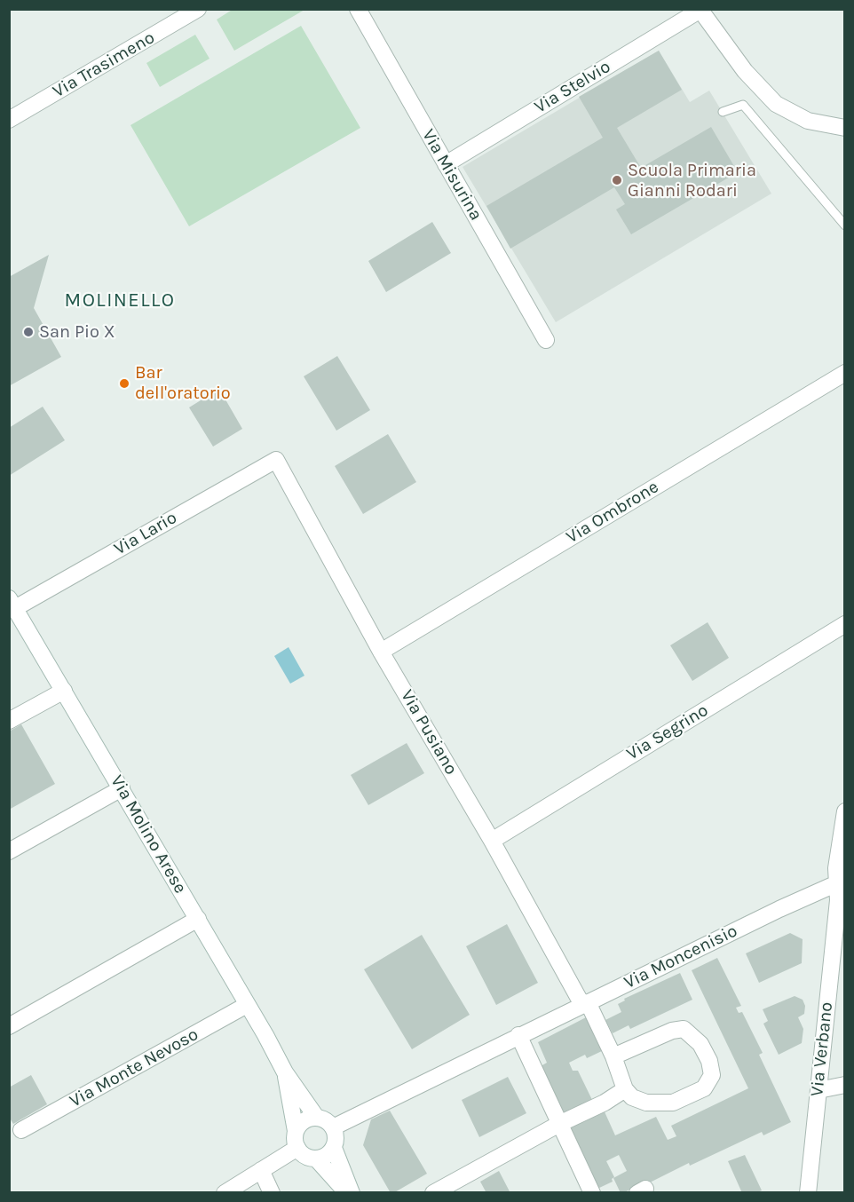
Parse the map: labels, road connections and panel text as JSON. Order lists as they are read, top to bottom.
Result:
{
  "streets": {
    "street": [
      "Via Trasimeno",
      "Via Stelvio",
      "Via Misurina",
      "Via Ombrone",
      "Via Lario",
      "Via Pusiano",
      "Via Segrino",
      "Via Molino Arese",
      "Via Moncenisio",
      "Via Verbano",
      "Via Monte Nevoso"
    ]
  },
  "crossings": [
    ["Via Stelvio", "Via Misurina"],
    ["Via Ombrone", "Via Pusiano"],
    ["Via Lario", "Via Pusiano"],
    ["Via Lario", "Via Molino Arese"],
    ["Via Pusiano", "Via Segrino"],
    ["Via Pusiano", "Via Moncenisio"],
    ["Via Molino Arese", "Via Moncenisio"],
    ["Via Molino Arese", "Via Monte Nevoso"],
    ["Via Moncenisio", "Via Verbano"]
  ],
  "districts": ["MOLINELLO"],
  "places": ["Scuola Primaria Gianni Rodari", "San Pio X", "Bar dell'oratorio"]
}
